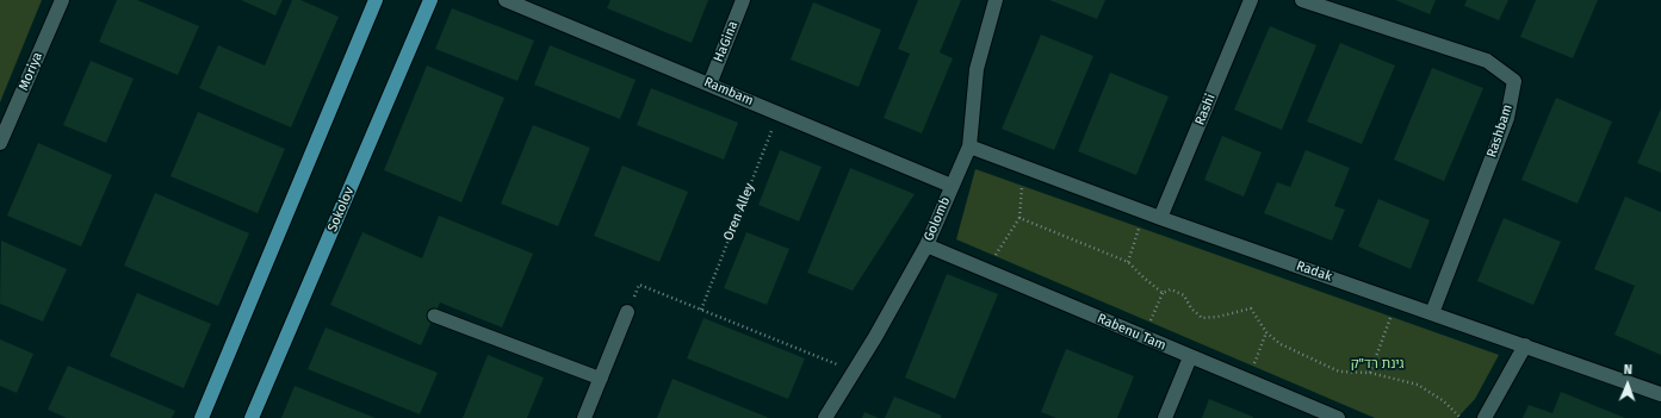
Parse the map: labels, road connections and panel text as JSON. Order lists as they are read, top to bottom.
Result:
{
  "streets": {
    "main road": ["Sokolov"],
    "street": [
      "HaGina",
      "Moriya",
      "Rambam",
      "Rashi",
      "Rashbam",
      "Golomb",
      "Radak",
      "Rabenu Tam"
    ],
    "path": ["Oren Alley"]
  },
  "crossings": [
    ["HaGina", "Rambam"],
    ["Rambam", "Oren Alley"],
    ["Rambam", "Golomb"],
    ["Rashi", "Radak"],
    ["Rashbam", "Radak"],
    ["Golomb", "Radak"],
    ["Golomb", "Rabenu Tam"]
  ],
  "parks": ["גינת רד\"ק"],
  "north": "top"
}
